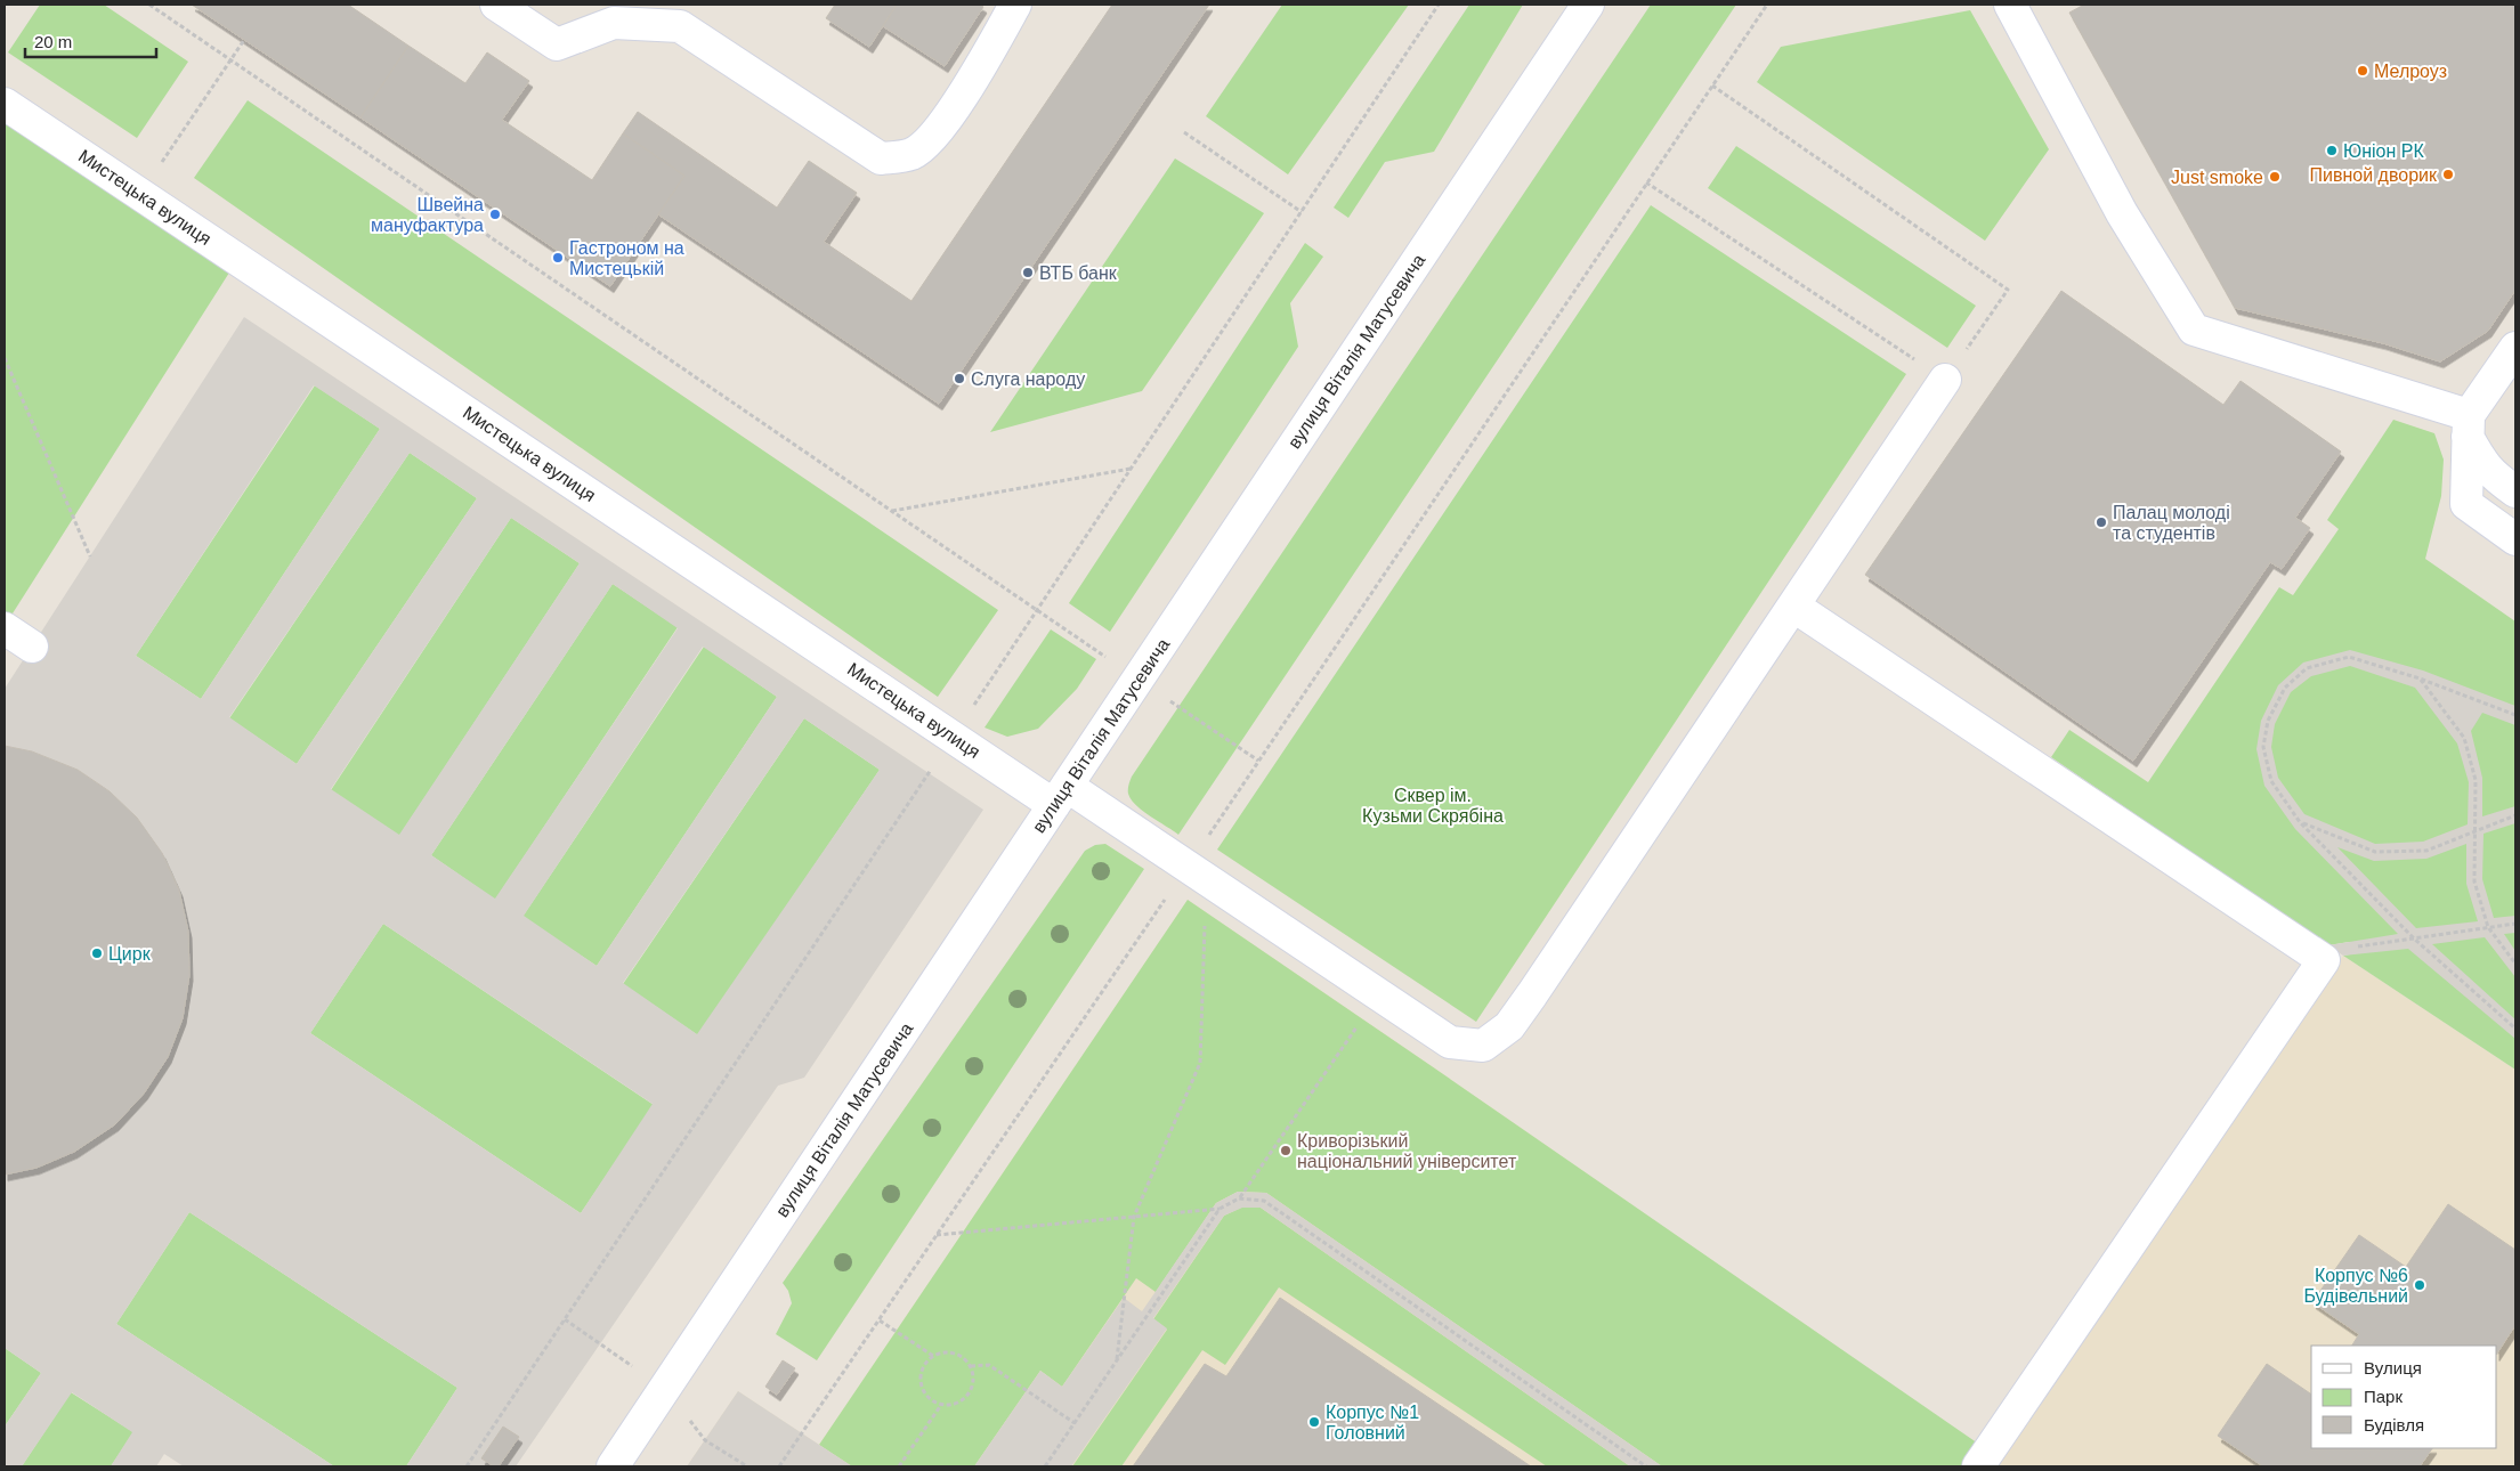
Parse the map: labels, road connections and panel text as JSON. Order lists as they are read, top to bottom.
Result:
{
  "streets": {
    "street": ["Мистецька вулиця", "вулиця Віталія Матусевича"]
  },
  "crossings": [
    ["Мистецька вулиця", "вулиця Віталія Матусевича"]
  ],
  "parks": ["Сквер ім. Кузьми Скрябіна"],
  "places": [
    "Мелроуз",
    "Юніон РК",
    "Пивной дворик",
    "Just smoke",
    "Швейна мануфактура",
    "Гастроном на Мистецькій",
    "ВТБ банк",
    "Слуга народу",
    "Палац молоді та студентів",
    "Цирк",
    "Криворізький національний університет",
    "Корпус №6 Будівельний",
    "Корпус №1 Головний"
  ],
  "legend": ["Вулиця", "Парк", "Будівля"],
  "scale_bar": "20 m"
}
